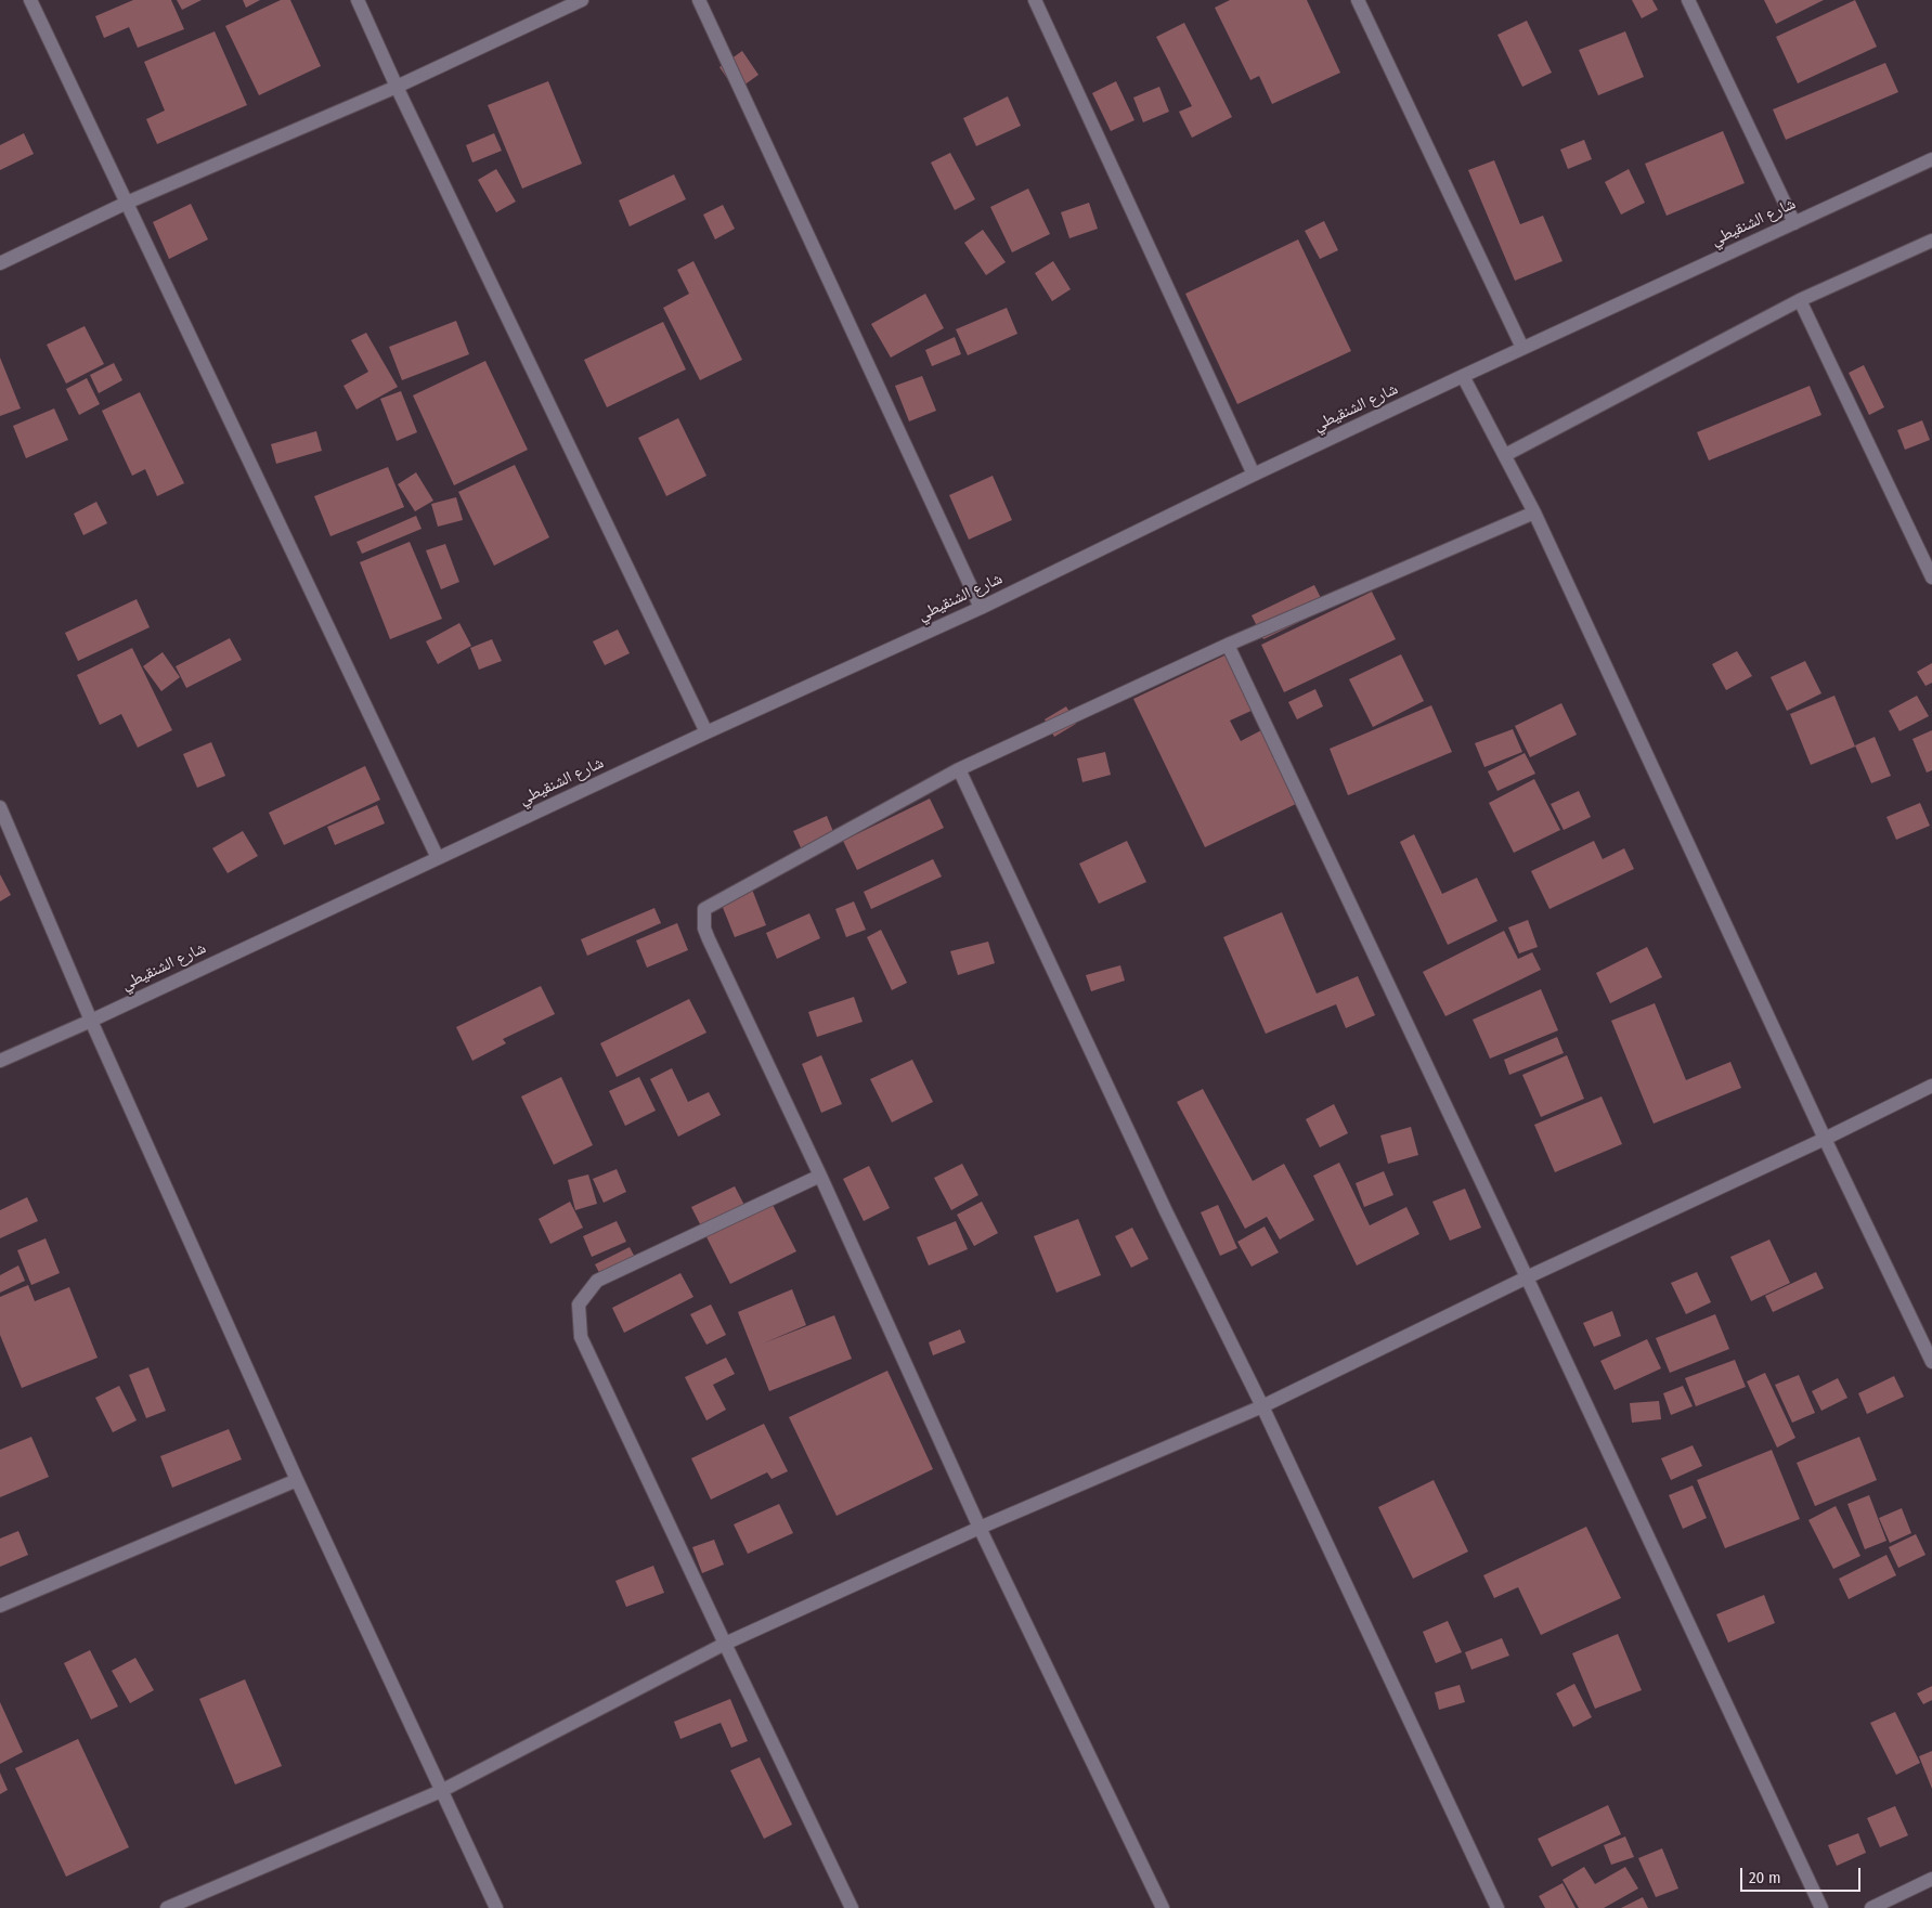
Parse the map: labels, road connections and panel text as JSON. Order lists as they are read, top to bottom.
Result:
{
  "streets": {
    "street": ["شارع الشنقيطي"]
  },
  "scale_bar": "20 m"
}
